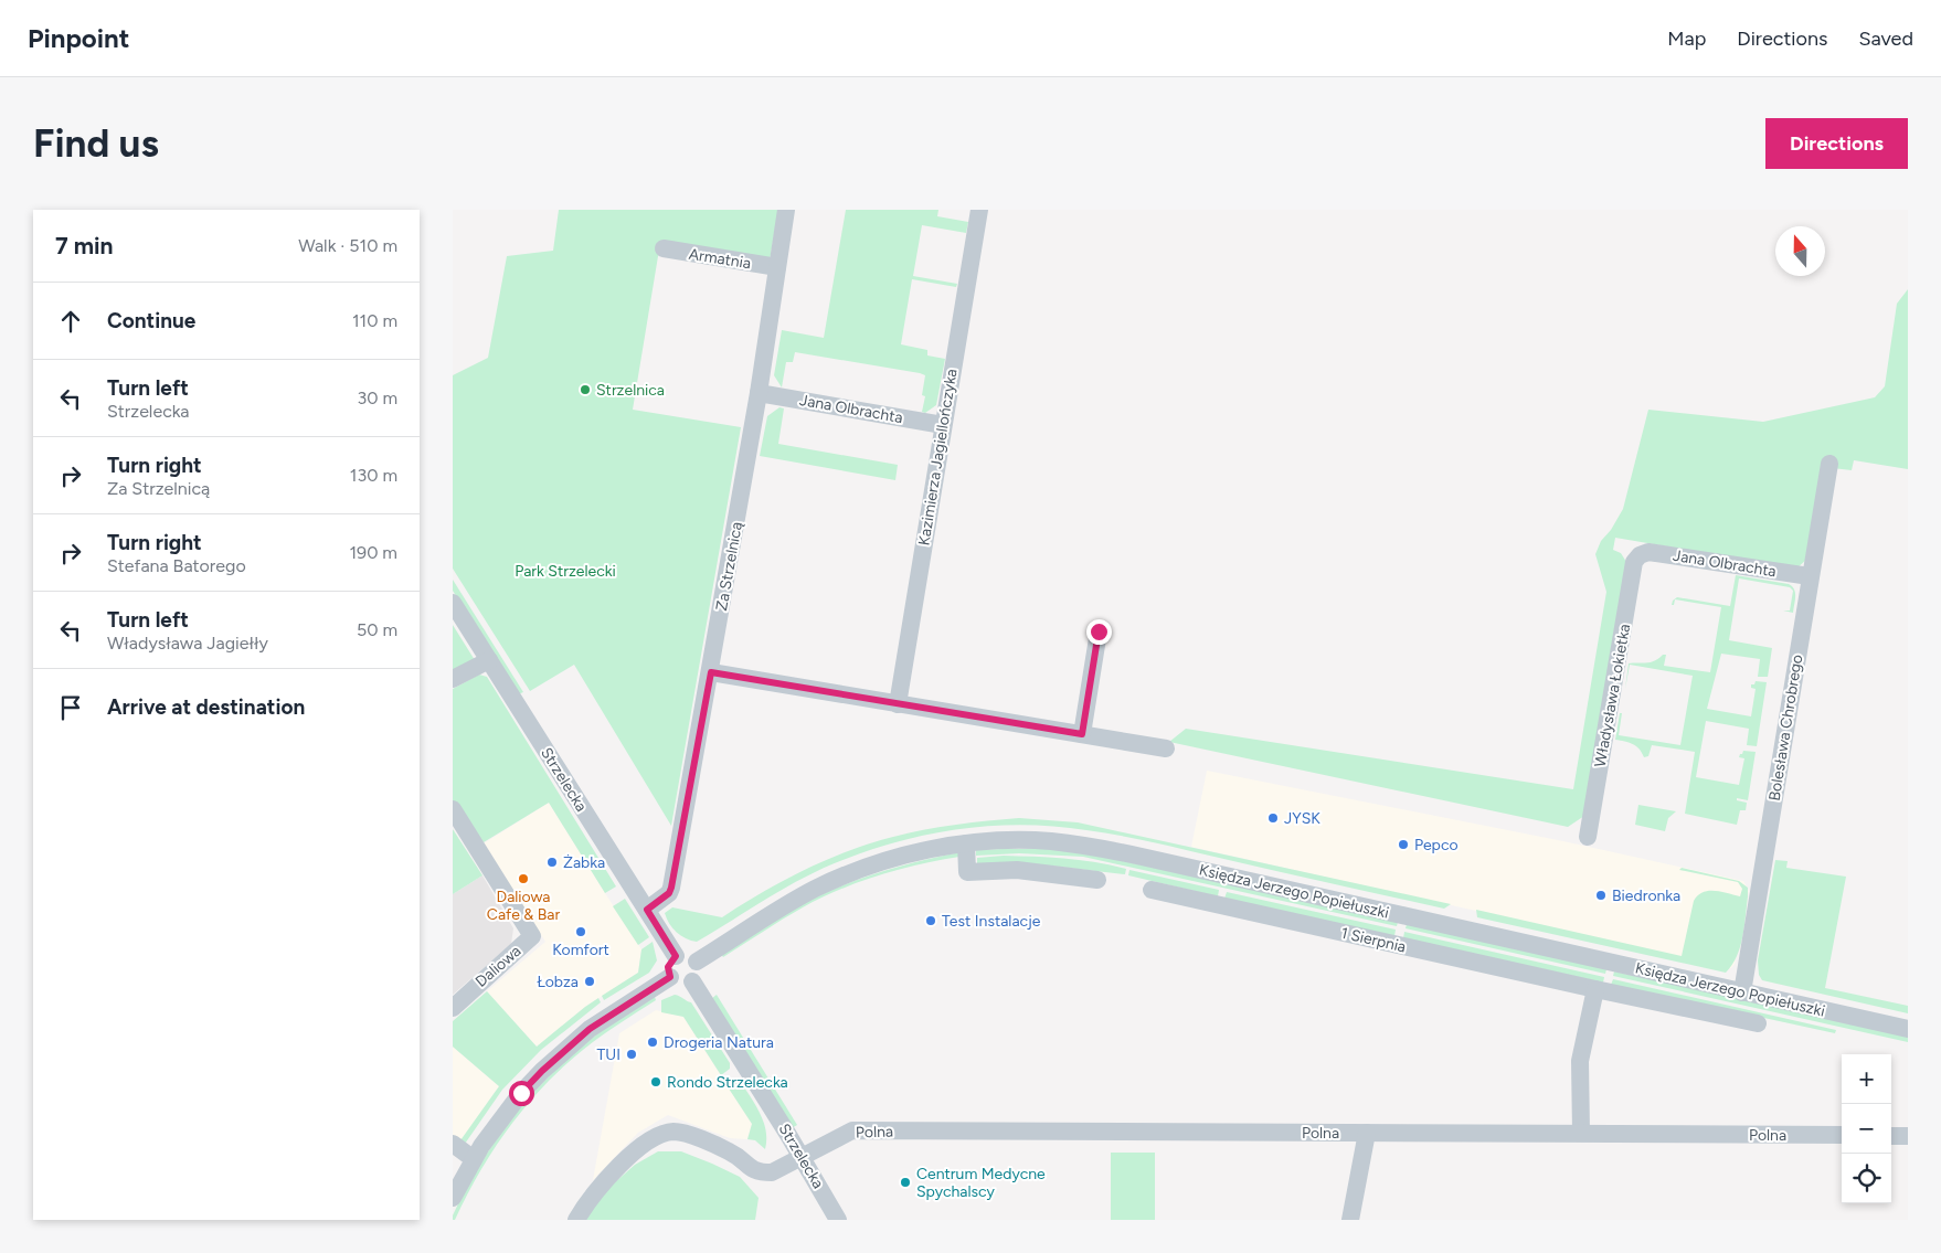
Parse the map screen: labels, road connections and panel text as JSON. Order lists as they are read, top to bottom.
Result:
{
  "streets": {
    "street": [
      "Armatnia",
      "Jana Olbrachta",
      "Kazimierza Jagiellończyka",
      "Za Strzelnicą",
      "Władysława Łokietka",
      "Bolesława Chrobrego",
      "Strzelecka",
      "Księdza Jerzego Popiełuszki",
      "1 Sierpnia",
      "Daliowa",
      "Polna"
    ]
  },
  "crossings": [
    ["Armatnia", "Za Strzelnicą"],
    ["Jana Olbrachta", "Kazimierza Jagiellończyka"],
    ["Jana Olbrachta", "Za Strzelnicą"],
    ["Jana Olbrachta", "Władysława Łokietka"],
    ["Jana Olbrachta", "Bolesława Chrobrego"],
    ["Za Strzelnicą", "Strzelecka"],
    ["Bolesława Chrobrego", "Księdza Jerzego Popiełuszki"],
    ["Strzelecka", "Księdza Jerzego Popiełuszki"],
    ["Strzelecka", "Polna"]
  ],
  "parks": ["Park Strzelecki"],
  "places": [
    "Strzelnica",
    "JYSK",
    "Pepco",
    "Żabka",
    "Daliowa Cafe & Bar",
    "Biedronka",
    "Test Instalacje",
    "Komfort",
    "Łobza",
    "Drogeria Natura",
    "TUI",
    "Rondo Strzelecka",
    "Centrum Medycne Spychalscy"
  ],
  "north": "top",
  "page": {
    "header": "Pinpoint",
    "nav": ["Map", "Directions", "Saved"],
    "buttons": "Directions",
    "title": "Find us",
    "heading": ["7 min", "Walk · 510 m"],
    "list": [
      ["Continue", "110 m"],
      ["Turn left", "Strzelecka", "30 m"],
      ["Turn right", "Za Strzelnicą", "130 m"],
      ["Turn right", "Stefana Batorego", "190 m"],
      ["Turn left", "Władysława Jagiełły", "50 m"],
      "Arrive at destination"
    ],
    "map_buttons": ["+", "−"]
  }
}
